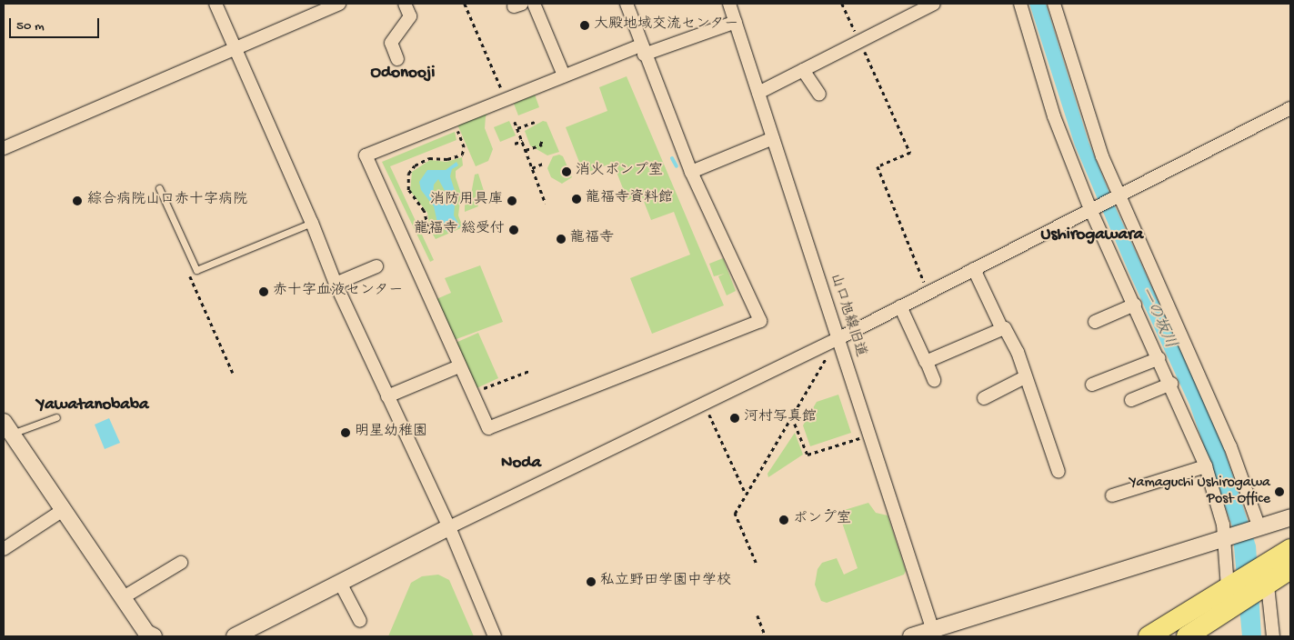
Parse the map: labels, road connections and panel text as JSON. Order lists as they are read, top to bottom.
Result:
{
  "streets": {
    "street": ["山口旭線旧道"]
  },
  "districts": [
    "Odonooji",
    "Ushirogawara",
    "Yawatanobaba",
    "Noda"
  ],
  "water": ["一の坂川"],
  "places": [
    "大殿地域交流センター",
    "消火ポンプ室",
    "龍福寺資料館",
    "綜合病院山口赤十字病院",
    "消防用具庫",
    "龍福寺 総受付",
    "龍福寺",
    "赤十字血液センター",
    "河村写真館",
    "明星幼稚園",
    "Yamaguchi Ushirogawa Post Office",
    "ポンプ室",
    "私立野田学園中学校"
  ],
  "scale_bar": "50 m"
}
